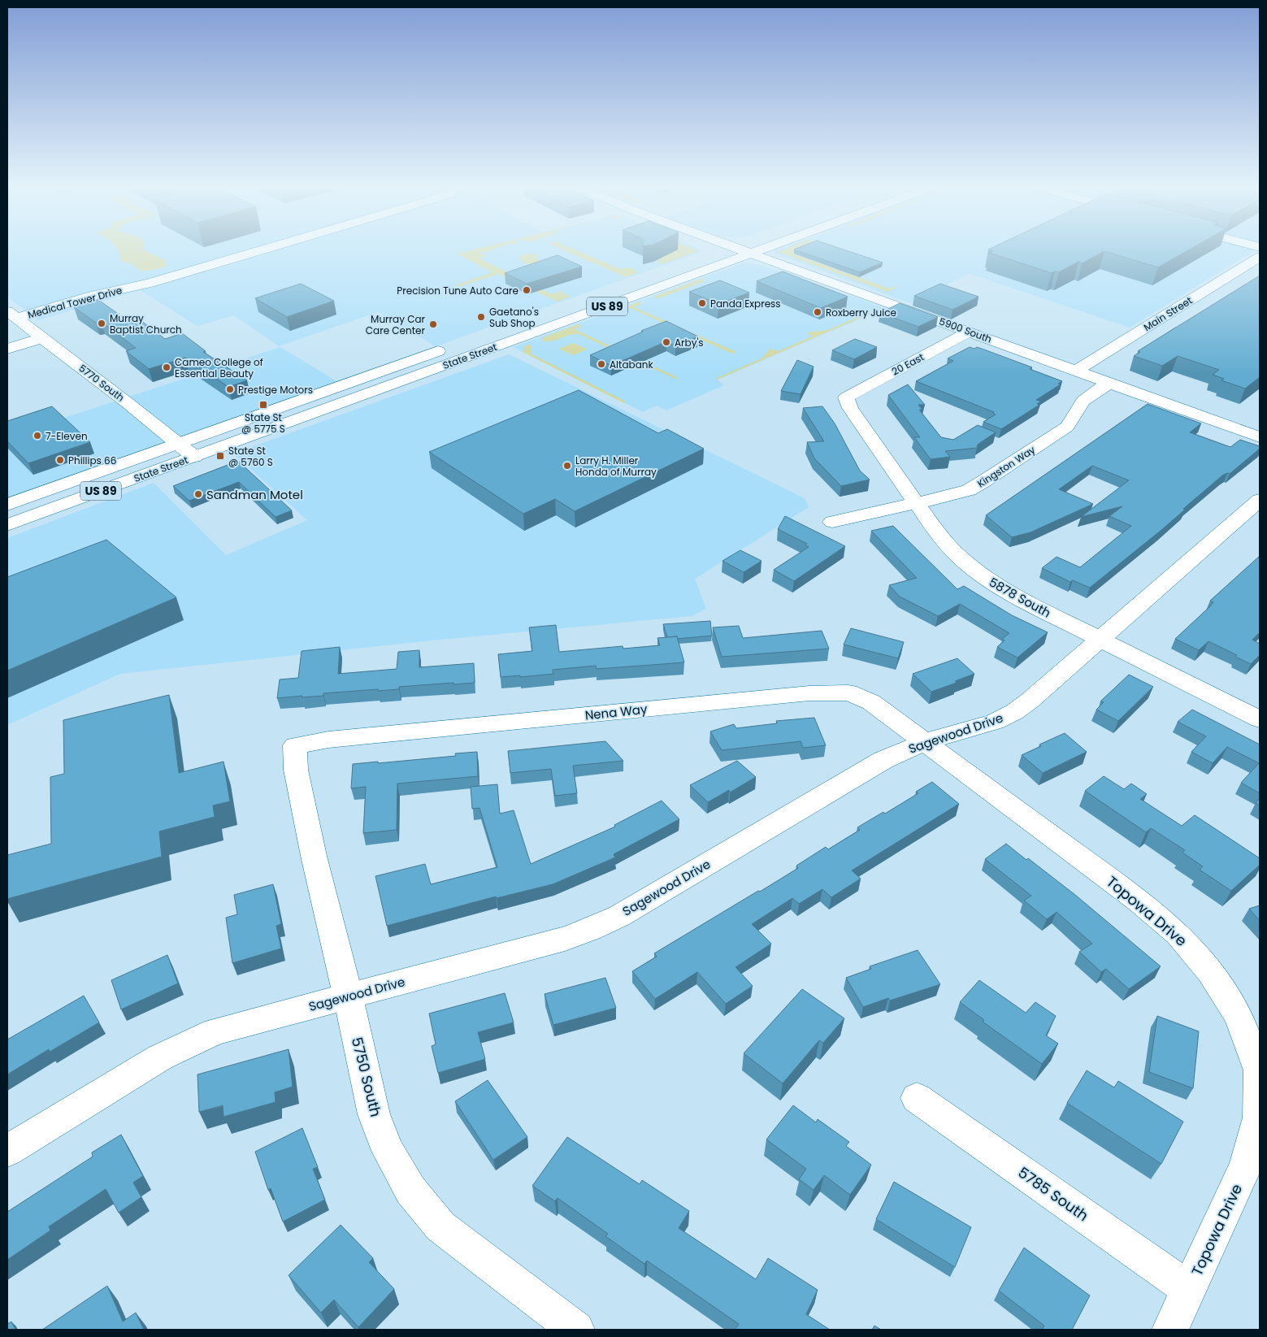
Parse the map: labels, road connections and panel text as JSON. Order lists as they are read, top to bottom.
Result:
{
  "streets": {
    "street": [
      "Medical Tower Drive",
      "US 89",
      "Main Street",
      "5900 South",
      "State Street",
      "20 East",
      "5770 South",
      "Kingston Way",
      "5878 South",
      "Nena Way",
      "Sagewood Drive",
      "Topowa Drive",
      "5750 South",
      "5785 South"
    ]
  },
  "crossings": [
    ["Medical Tower Drive", "5770 South"],
    ["Main Street", "5900 South"],
    ["5900 South", "20 East"],
    ["5900 South", "Kingston Way"],
    ["State Street", "5770 South"],
    ["20 East", "5878 South"],
    ["Kingston Way", "5878 South"],
    ["5878 South", "Sagewood Drive"],
    ["Nena Way", "Sagewood Drive"],
    ["Nena Way", "Topowa Drive"],
    ["Nena Way", "5750 South"],
    ["Sagewood Drive", "Topowa Drive"],
    ["Sagewood Drive", "5750 South"],
    ["Topowa Drive", "5785 South"]
  ],
  "places": {
    "other": [
      "Precision Tune Auto Care",
      "Panda Express",
      "Roxberry Juice",
      "Gaetano's Sub Shop",
      "Murray Baptist Church",
      "Murray Car Care Center",
      "Arby's",
      "Altabank",
      "Cameo College of Essential Beauty",
      "Prestige Motors",
      "7-Eleven",
      "Phillips 66",
      "Larry H. Miller Honda of Murray",
      "Sandman Motel"
    ],
    "transit": ["State St @ 5775 S", "State St @ 5760 S"]
  }
}
